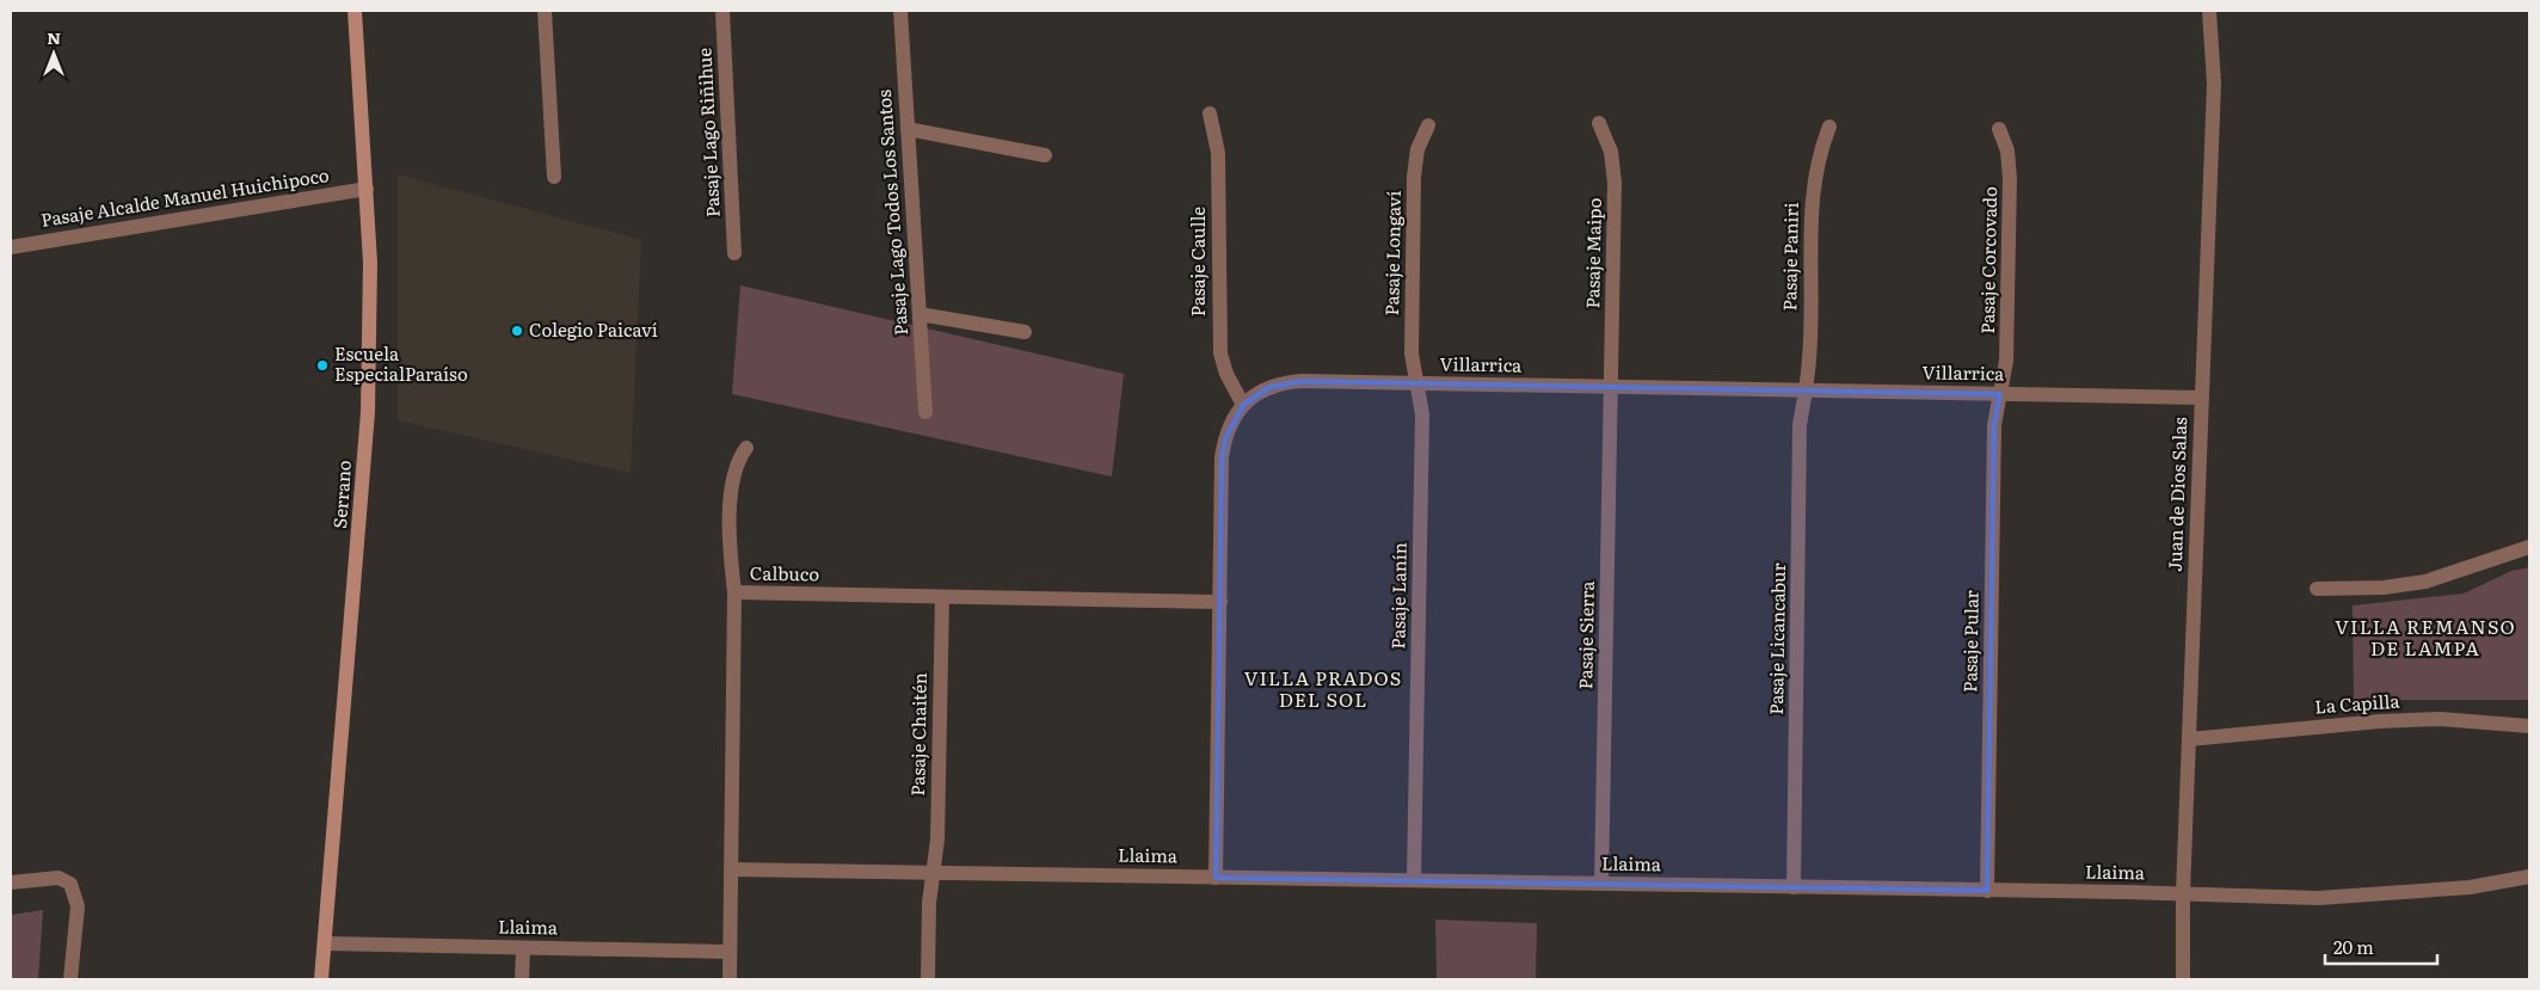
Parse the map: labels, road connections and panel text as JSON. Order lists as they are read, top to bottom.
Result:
{
  "streets": {
    "street": [
      "Pasaje Lago Riñihue",
      "Pasaje Alcalde Manuel Huichipoco",
      "Pasaje Lago Todos Los Santos",
      "Pasaje Longaví",
      "Pasaje Maipo",
      "Pasaje Paniri",
      "Pasaje Corcovado",
      "Pasaje Caulle",
      "Villarrica",
      "Serrano",
      "Juan de Dios Salas",
      "Calbuco",
      "Pasaje Lanín",
      "Pasaje Sierra",
      "Pasaje Licancabur",
      "Pasaje Pular",
      "La Capilla",
      "Pasaje Chaitén",
      "Llaima"
    ]
  },
  "crossings": [
    ["Pasaje Alcalde Manuel Huichipoco", "Serrano"],
    ["Pasaje Longaví", "Villarrica"],
    ["Pasaje Longaví", "Pasaje Lanín"],
    ["Pasaje Maipo", "Villarrica"],
    ["Pasaje Maipo", "Pasaje Sierra"],
    ["Pasaje Paniri", "Villarrica"],
    ["Pasaje Paniri", "Pasaje Licancabur"],
    ["Pasaje Corcovado", "Villarrica"],
    ["Pasaje Corcovado", "Pasaje Pular"],
    ["Pasaje Caulle", "Villarrica"],
    ["Villarrica", "Juan de Dios Salas"],
    ["Villarrica", "Calbuco"],
    ["Villarrica", "Pasaje Lanín"],
    ["Villarrica", "Pasaje Sierra"],
    ["Villarrica", "Pasaje Licancabur"],
    ["Villarrica", "Pasaje Pular"],
    ["Villarrica", "Llaima"],
    ["Serrano", "Llaima"],
    ["Juan de Dios Salas", "La Capilla"],
    ["Juan de Dios Salas", "Llaima"],
    ["Calbuco", "Pasaje Chaitén"],
    ["Calbuco", "Llaima"],
    ["Pasaje Lanín", "Llaima"],
    ["Pasaje Sierra", "Llaima"],
    ["Pasaje Licancabur", "Llaima"],
    ["Pasaje Pular", "Llaima"],
    ["Pasaje Chaitén", "Llaima"]
  ],
  "districts": ["VILLA REMANSO DE LAMPA", "VILLA PRADOS DEL SOL"],
  "places": ["Colegio Paicaví", "Escuela EspecialParaíso"],
  "scale_bar": "20 m",
  "north": "top"
}
